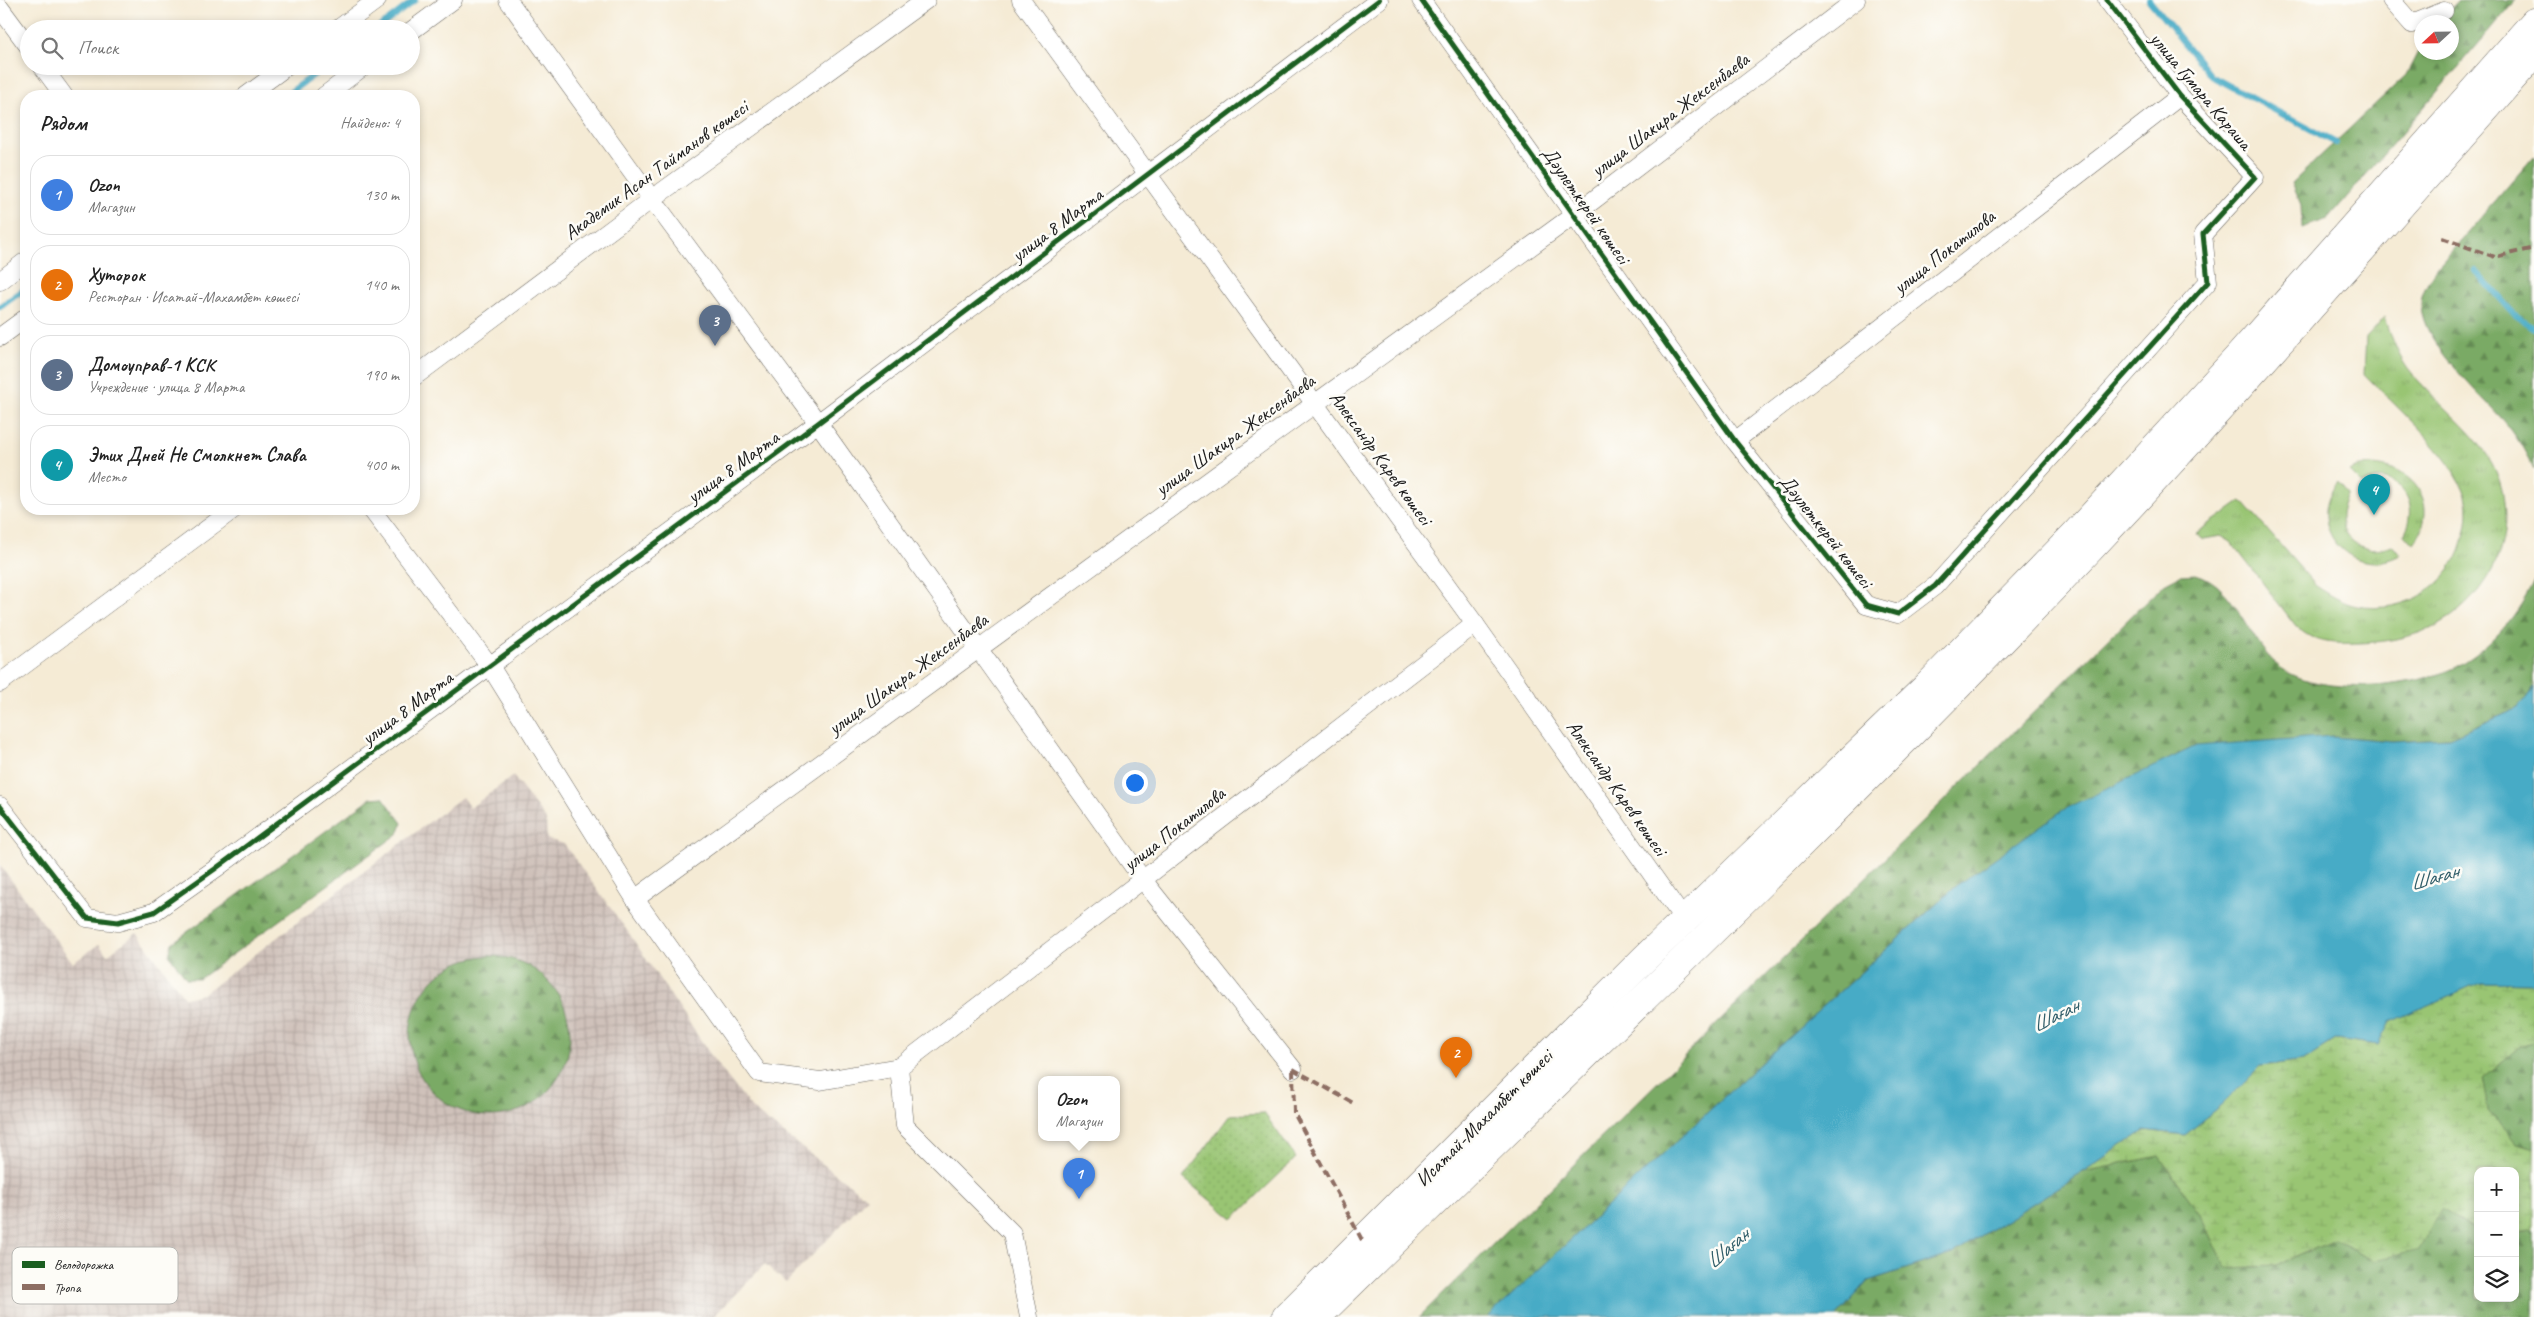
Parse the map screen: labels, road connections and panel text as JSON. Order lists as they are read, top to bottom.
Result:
{
  "streets": {
    "main road": ["Исатай-Махамбет көшесі"],
    "street": [
      "улица Гумара Караша",
      "улица Шакира Жексенбаева",
      "Академик Асан Тайманов көшесі",
      "Дәулеткерей көшесі",
      "улица 8 Марта",
      "улица Покатилова",
      "Александр Карев көшесі"
    ]
  },
  "crossings": [
    ["улица Гумара Караша", "Дәулеткерей көшесі"],
    ["улица Гумара Караша", "улица Покатилова"],
    ["улица Шакира Жексенбаева", "Дәулеткерей көшесі"],
    ["улица Шакира Жексенбаева", "Александр Карев көшесі"],
    ["Дәулеткерей көшесі", "улица Покатилова"],
    ["улица 8 Марта", "Александр Карев көшесі"],
    ["улица Покатилова", "Александр Карев көшесі"],
    ["Александр Карев көшесі", "Исатай-Махамбет көшесі"]
  ],
  "water": ["Шаған"],
  "legend": ["Велодорожка", "Тропа"],
  "north": "left",
  "page": {
    "search": "Поиск",
    "heading": ["Рядом", "Найдено: 4"],
    "list": [
      {
        "mark": "1",
        "name": "Ozon",
        "note": "Магазин",
        "value": "130 m"
      },
      {
        "mark": "2",
        "name": "Хуторок",
        "note": "Ресторан · Исатай-Махамбет көшесі",
        "value": "140 m"
      },
      {
        "mark": "3",
        "name": "Домоуправ-1 КСК",
        "note": "Учреждение · улица 8 Марта",
        "value": "190 m"
      },
      {
        "mark": "4",
        "name": "Этих Дней Не Смолкнет Слава",
        "note": "Место",
        "value": "400 m"
      }
    ],
    "pins": [
      "3",
      "4",
      "2",
      "1"
    ],
    "popup": ["Ozon", "Магазин"],
    "map_buttons": ["+", "−"]
  }
}
